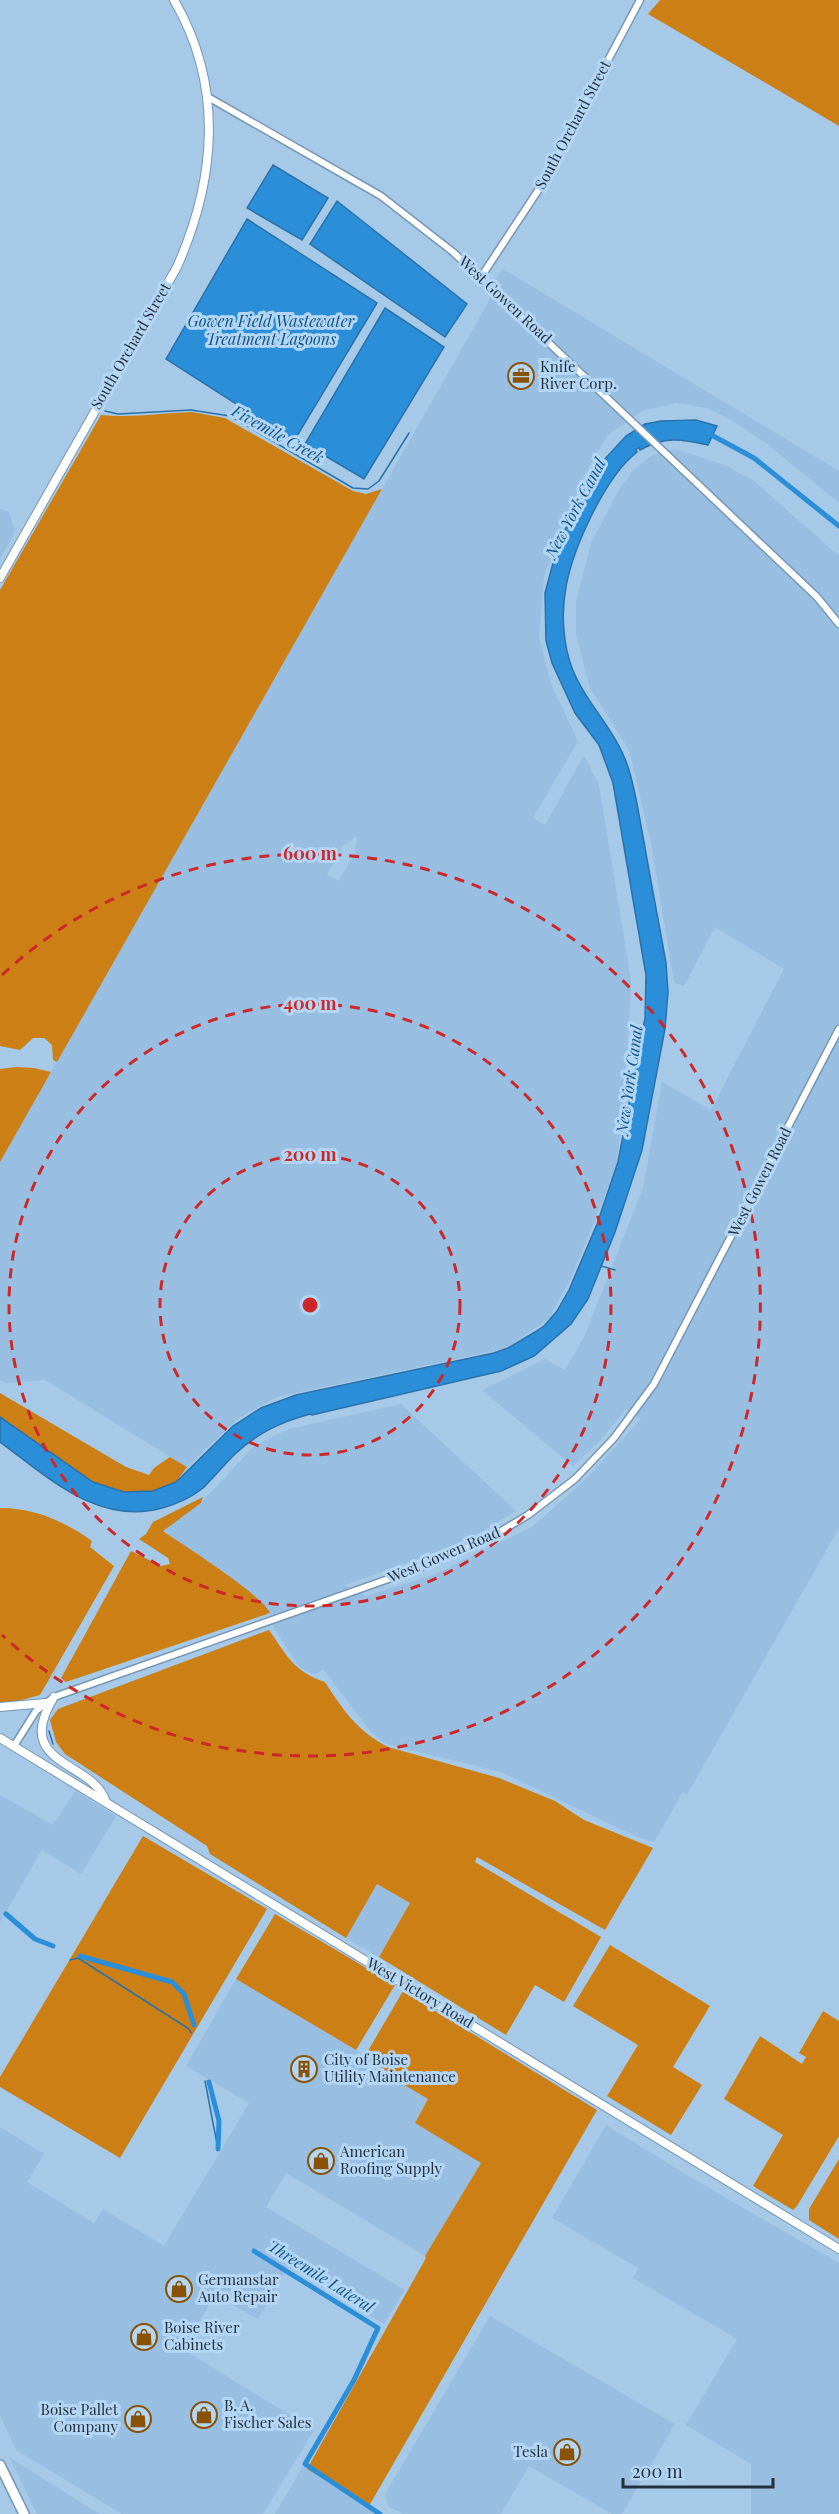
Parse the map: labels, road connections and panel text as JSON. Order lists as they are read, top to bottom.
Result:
{
  "streets": {
    "main road": ["South Orchard Street", "West Victory Road"],
    "street": ["West Gowen Road"]
  },
  "crossings": [
    ["South Orchard Street", "West Gowen Road"],
    ["West Gowen Road", "West Victory Road"]
  ],
  "water": [
    "Gowen Field Wastewater Treatment Lagoons",
    "Fivemile Creek",
    "New York Canal",
    "Threemile Lateral"
  ],
  "places": {
    "office": ["Knife River Corp."],
    "building": ["City of Boise Utility Maintenance"],
    "shop": [
      "American Roofing Supply",
      "Germanstar Auto Repair",
      "Boise River Cabinets",
      "B. A. Fischer Sales",
      "Boise Pallet Company",
      "Tesla"
    ]
  },
  "scale_bar": "200 m",
  "rings": ["600 m", "400 m", "200 m"]
}
